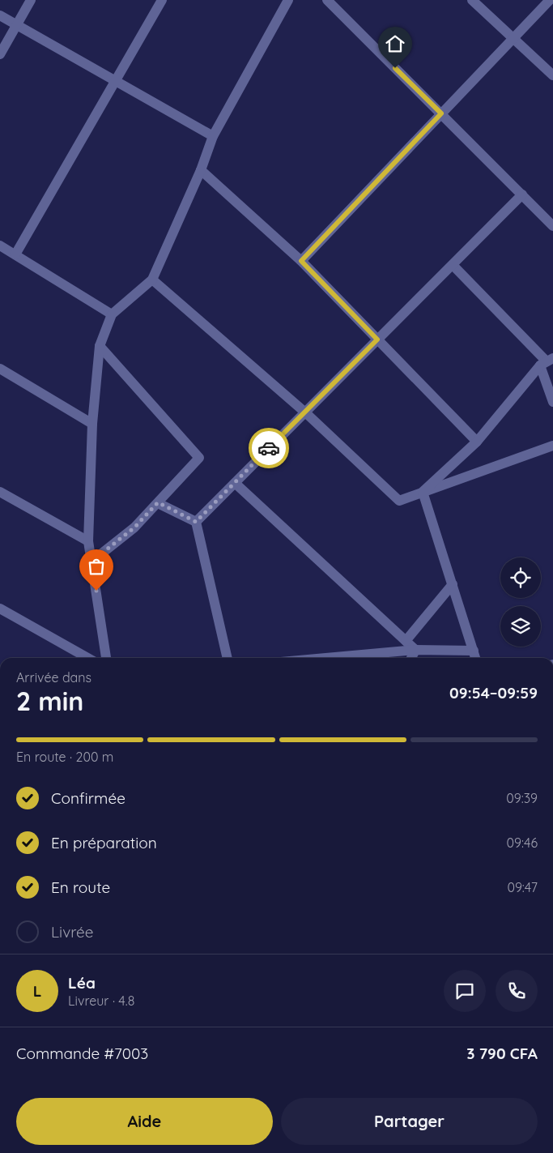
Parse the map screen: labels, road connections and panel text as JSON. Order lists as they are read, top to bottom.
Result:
{
  "page": {
    "heading": ["2 min", "Arrivée dans", "09:54–09:59"],
    "panel": [
      "Léa",
      "Livreur · 4.8",
      "Commande #7003",
      "3 790 CFA"
    ],
    "bar": "En route · 200 m",
    "list": [
      ["Confirmée", "09:39"],
      ["En préparation", "09:46"],
      ["En route", "09:47"],
      "Livrée"
    ],
    "round": "L",
    "buttons": ["Aide", "Partager"]
  }
}
